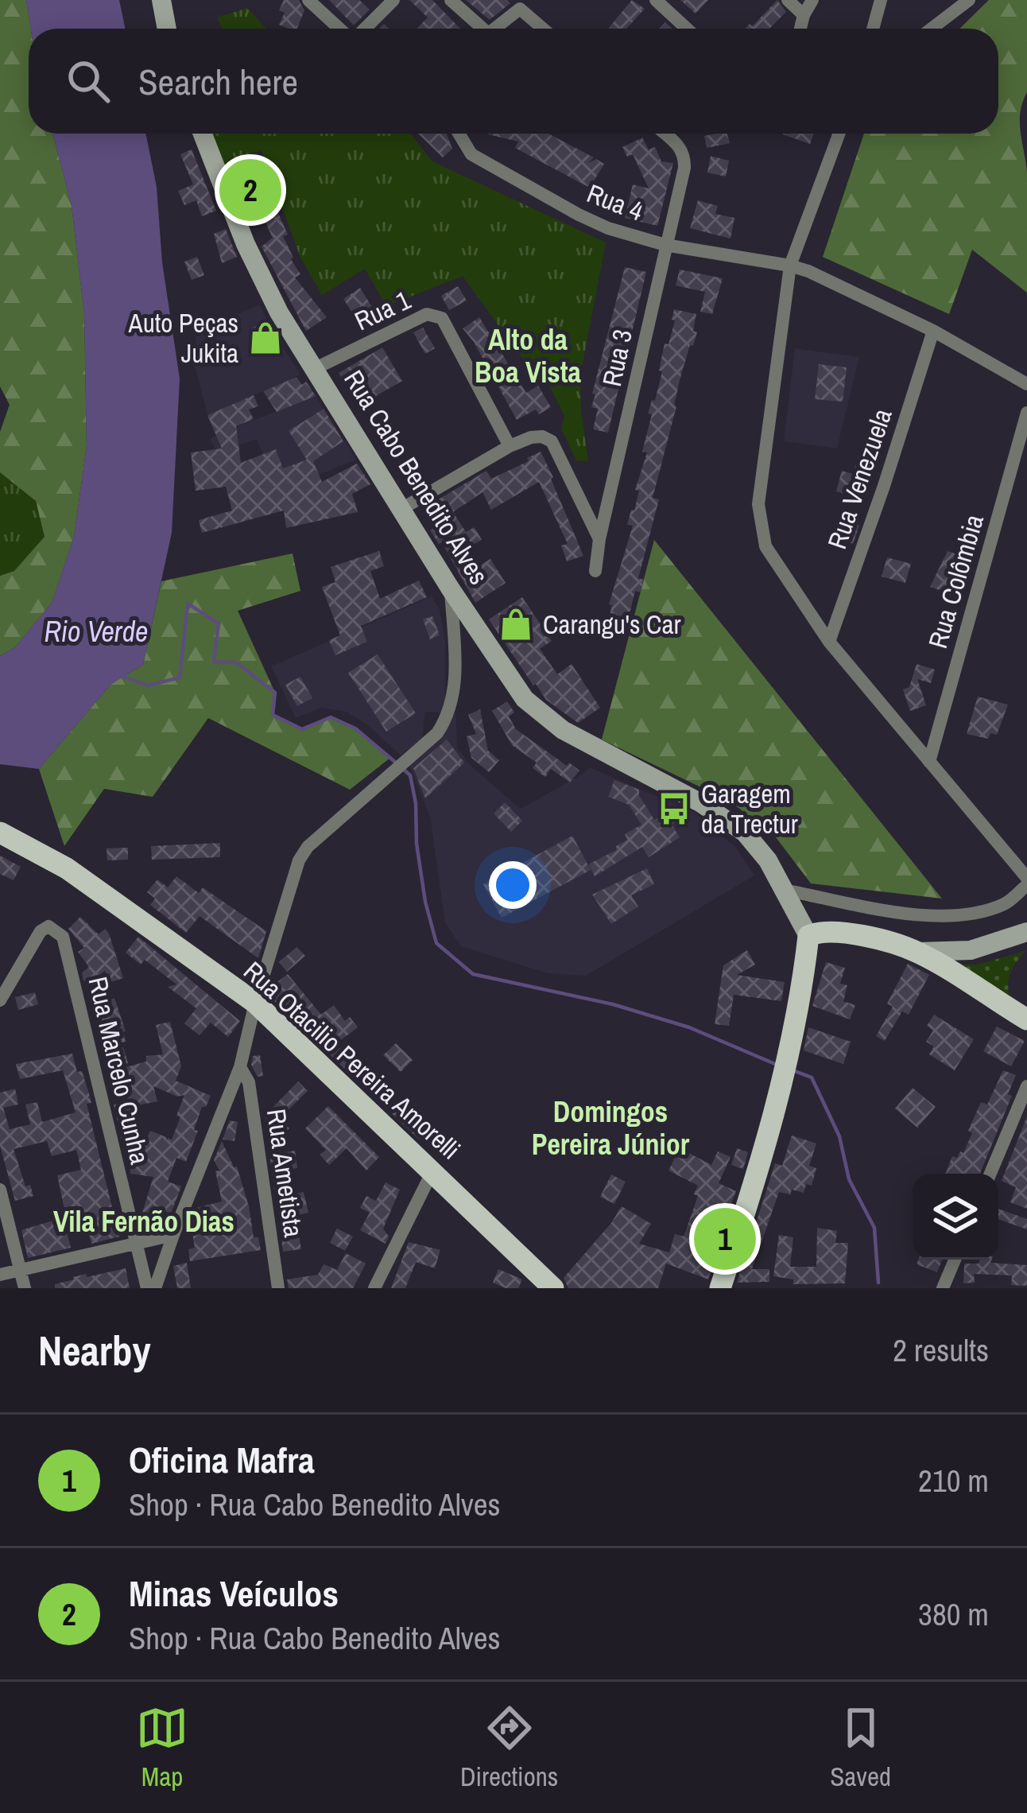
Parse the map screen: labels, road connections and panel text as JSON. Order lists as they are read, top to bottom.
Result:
{
  "streets": {
    "main road": ["Rua Cabo Benedito Alves", "Rua Otacilio Pereira Amorelli"],
    "street": [
      "Rua 4",
      "Rua 1",
      "Rua 3",
      "Rua Venezuela",
      "Rua Colômbia",
      "Rua Marcelo Cunha",
      "Rua Ametista"
    ]
  },
  "crossings": [
    ["Rua 4", "Rua 3"],
    ["Rua 1", "Rua Cabo Benedito Alves"]
  ],
  "districts": ["Alto da Boa Vista", "Domingos Pereira Júnior", "Vila Fernão Dias"],
  "water": ["Rio Verde"],
  "places": {
    "shop": ["Auto Peças Jukita", "Carangu's Car"],
    "bus stop": ["Garagem da Trectur"]
  },
  "page": {
    "search": "Search here",
    "pins": ["2", "1"],
    "heading": ["Nearby", "2 results"],
    "list": [
      {
        "mark": "1",
        "name": "Oficina Mafra",
        "note": "Shop · Rua Cabo Benedito Alves",
        "value": "210 m"
      },
      {
        "mark": "2",
        "name": "Minas Veículos",
        "note": "Shop · Rua Cabo Benedito Alves",
        "value": "380 m"
      }
    ],
    "nav": ["Map", "Directions", "Saved"]
  }
}
